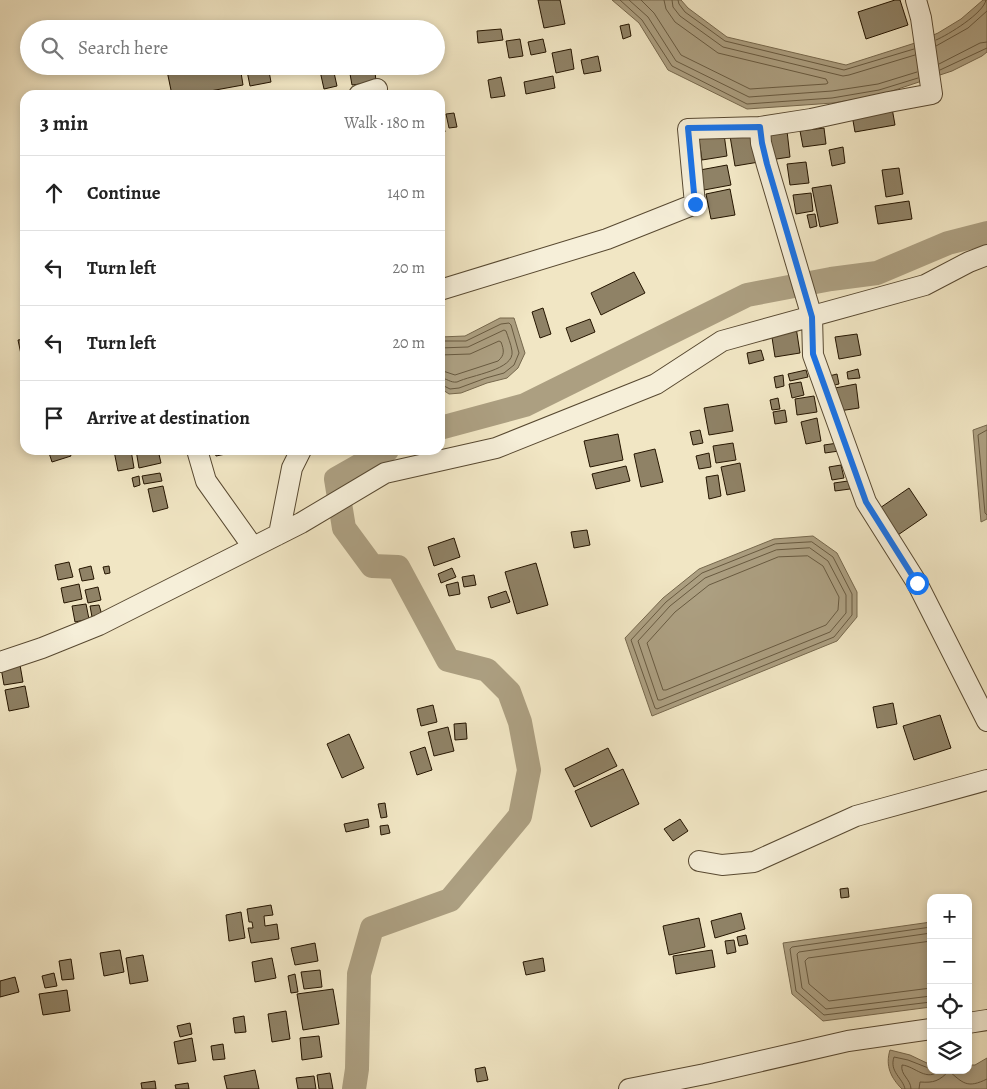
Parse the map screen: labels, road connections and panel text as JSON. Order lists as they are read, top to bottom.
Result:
{
  "page": {
    "search": "Search here",
    "heading": ["3 min", "Walk · 180 m"],
    "list": [
      ["Continue", "140 m"],
      ["Turn left", "20 m"],
      ["Turn left", "20 m"],
      "Arrive at destination"
    ],
    "map_buttons": ["+", "−"]
  }
}
